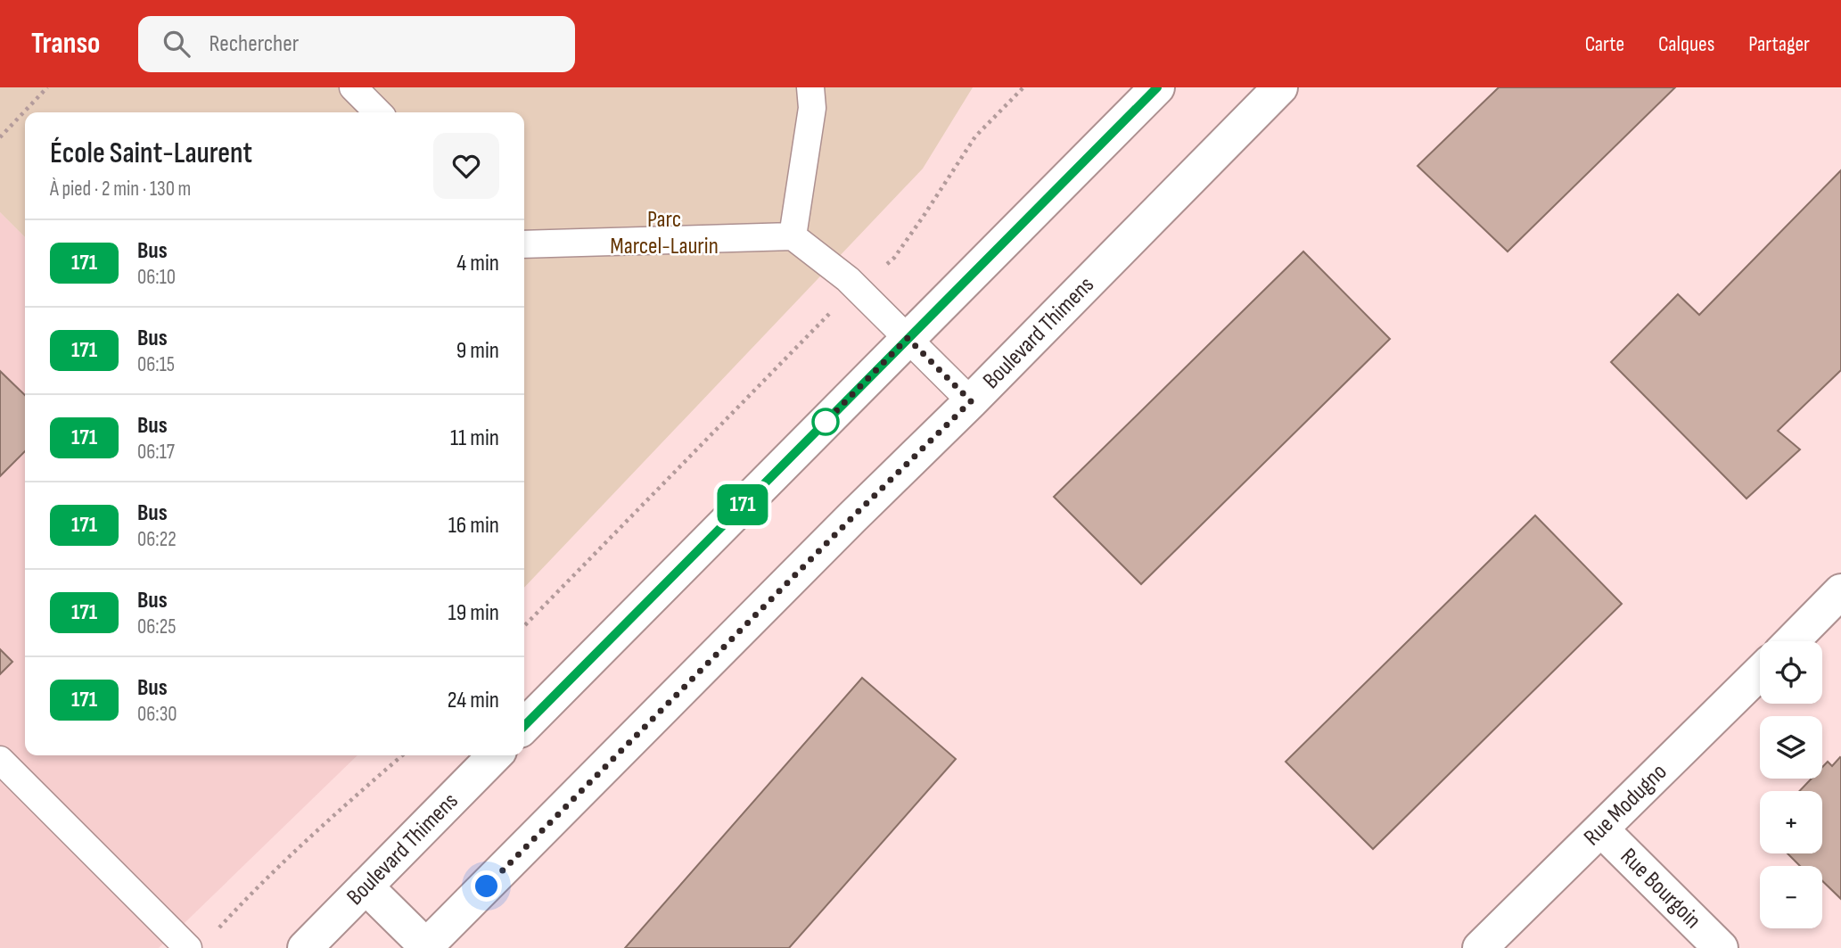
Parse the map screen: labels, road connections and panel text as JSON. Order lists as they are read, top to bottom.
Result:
{
  "streets": {
    "street": ["Boulevard Thimens", "Rue Modugno", "Rue Bourgoin"]
  },
  "crossings": [
    ["Rue Modugno", "Rue Bourgoin"]
  ],
  "parks": ["Parc Marcel-Laurin"],
  "lines": ["bus line 171"],
  "page": {
    "header": "Transo",
    "search": "Rechercher",
    "nav": ["Carte", "Calques", "Partager"],
    "on_map": "171",
    "heading": ["École Saint-Laurent", "À pied · 2 min · 130 m"],
    "list": [
      {
        "mark": "171",
        "name": "Bus",
        "note": "06:10",
        "value": "4 min"
      },
      {
        "mark": "171",
        "name": "Bus",
        "note": "06:15",
        "value": "9 min"
      },
      {
        "mark": "171",
        "name": "Bus",
        "note": "06:17",
        "value": "11 min"
      },
      {
        "mark": "171",
        "name": "Bus",
        "note": "06:22",
        "value": "16 min"
      },
      {
        "mark": "171",
        "name": "Bus",
        "note": "06:25",
        "value": "19 min"
      },
      {
        "mark": "171",
        "name": "Bus",
        "note": "06:30",
        "value": "24 min"
      }
    ],
    "map_buttons": ["+", "−"]
  }
}
